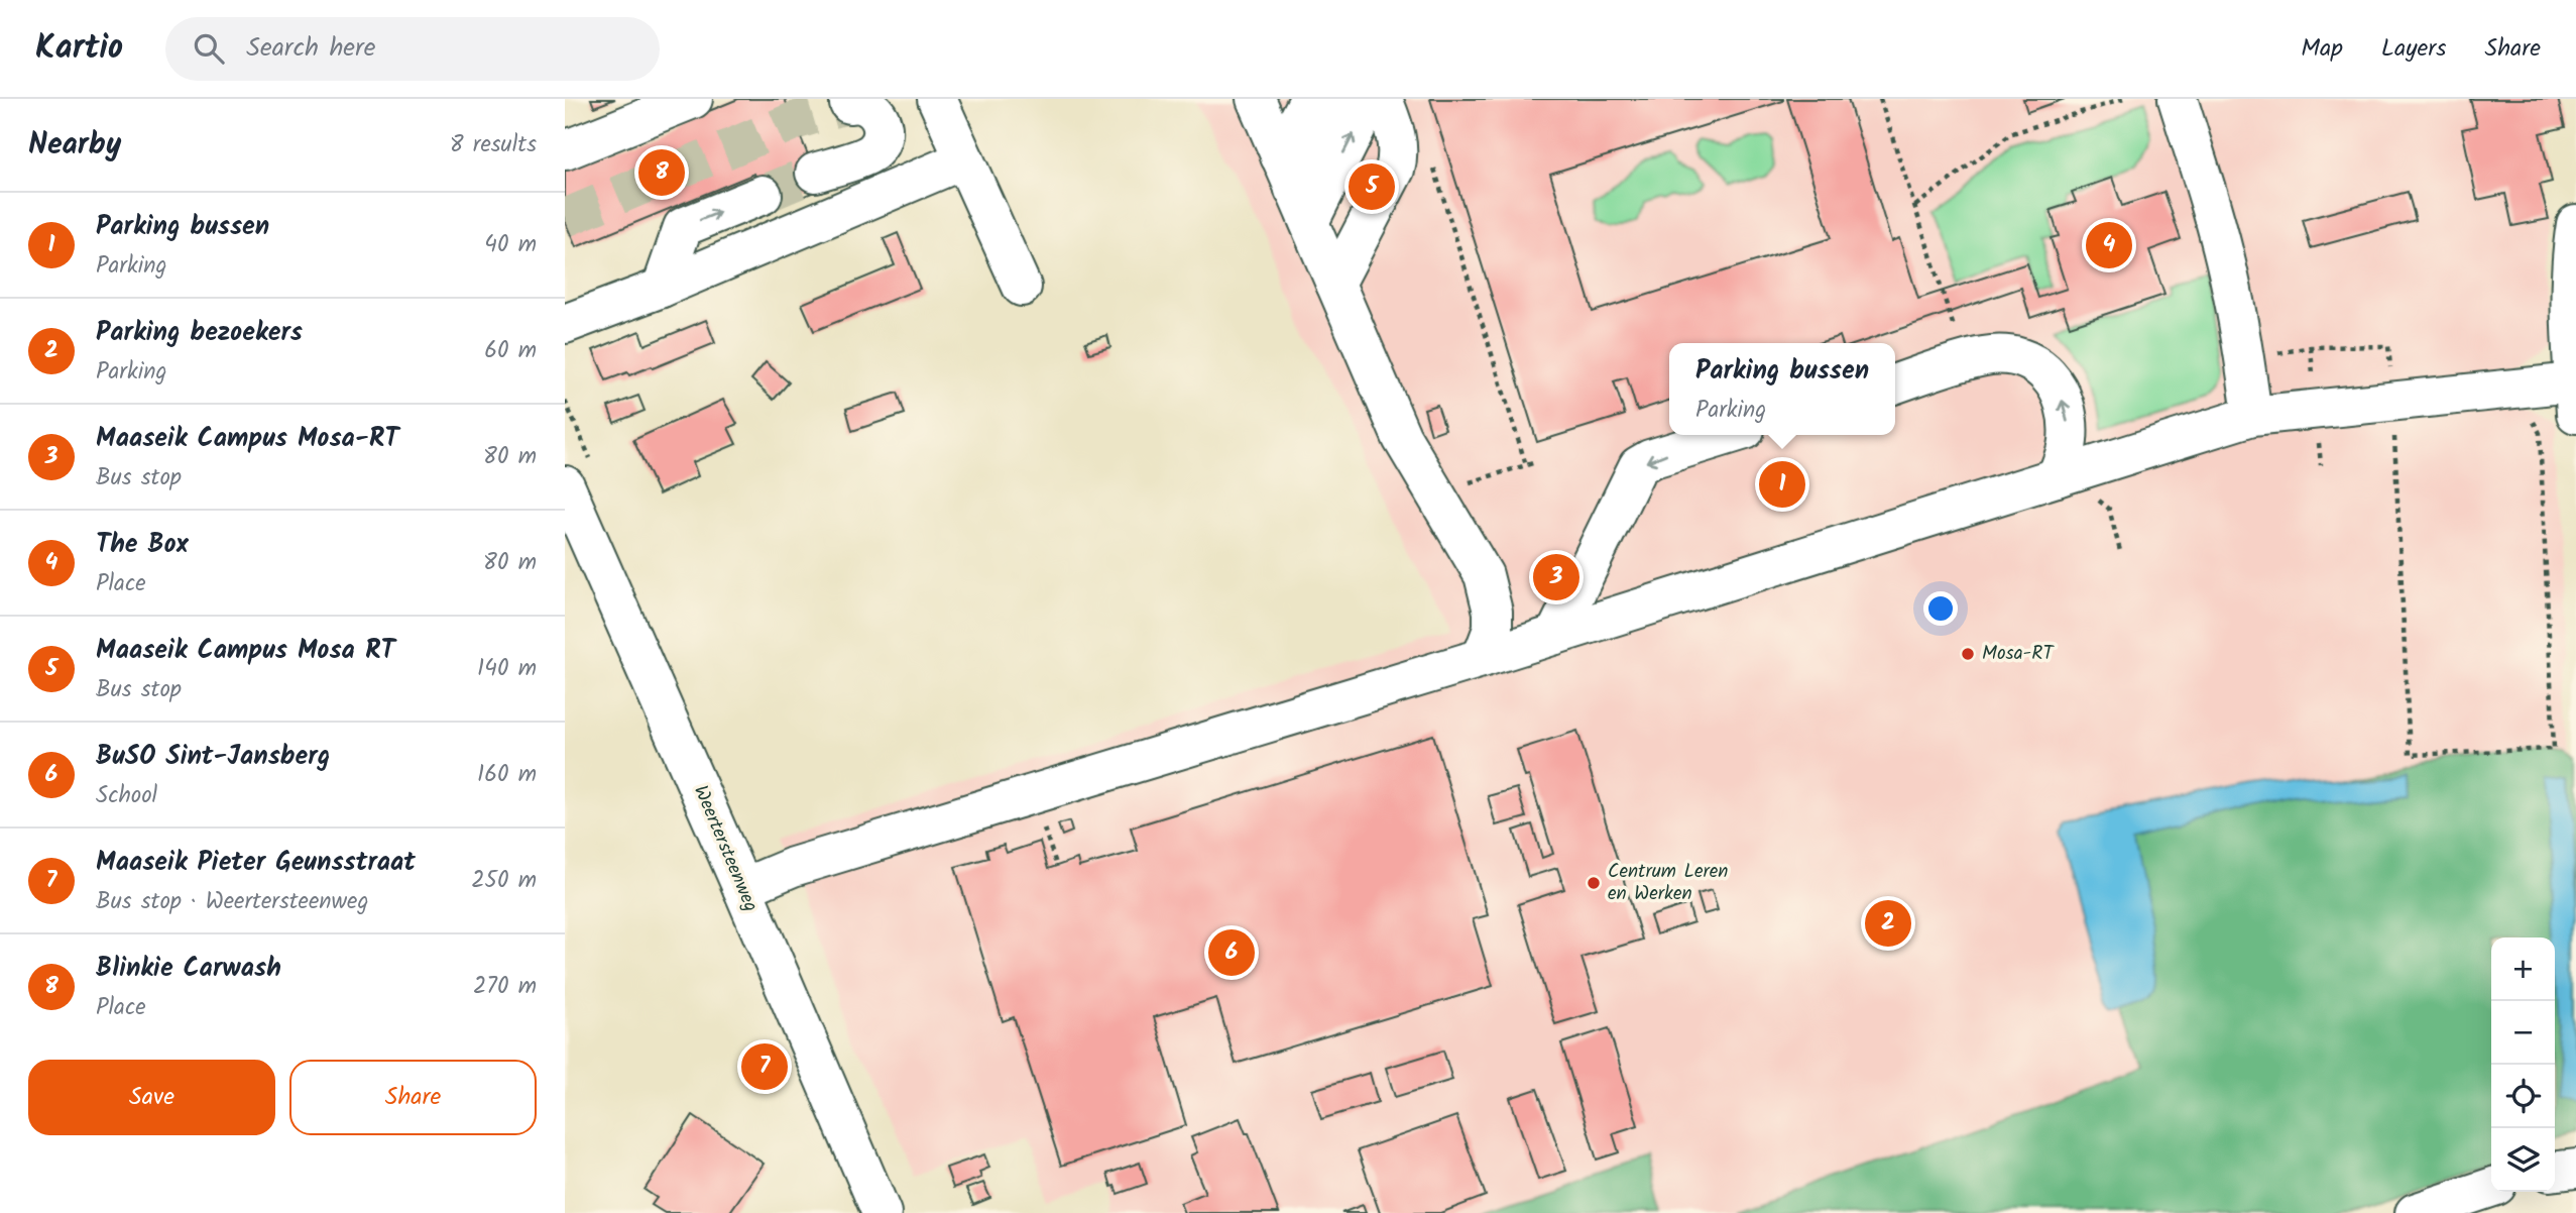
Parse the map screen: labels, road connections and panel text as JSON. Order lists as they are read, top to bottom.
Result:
{
  "streets": {
    "main road": ["Weertersteenweg"]
  },
  "places": ["Mosa-RT", "Centrum Leren en Werken"],
  "page": {
    "header": "Kartio",
    "search": "Search here",
    "nav": ["Map", "Layers", "Share"],
    "heading": ["Nearby", "8 results"],
    "pins": [
      "8",
      "5",
      "4",
      "1",
      "3",
      "2",
      "6",
      "7"
    ],
    "list": [
      {
        "mark": "1",
        "name": "Parking bussen",
        "note": "Parking",
        "value": "40 m"
      },
      {
        "mark": "2",
        "name": "Parking bezoekers",
        "note": "Parking",
        "value": "60 m"
      },
      {
        "mark": "3",
        "name": "Maaseik Campus Mosa-RT",
        "note": "Bus stop",
        "value": "80 m"
      },
      {
        "mark": "4",
        "name": "The Box",
        "note": "Place",
        "value": "80 m"
      },
      {
        "mark": "5",
        "name": "Maaseik Campus Mosa RT",
        "note": "Bus stop",
        "value": "140 m"
      },
      {
        "mark": "6",
        "name": "BuSO Sint-Jansberg",
        "note": "School",
        "value": "160 m"
      },
      {
        "mark": "7",
        "name": "Maaseik Pieter Geunsstraat",
        "note": "Bus stop · Weertersteenweg",
        "value": "250 m"
      },
      {
        "mark": "8",
        "name": "Blinkie Carwash",
        "note": "Place",
        "value": "270 m"
      }
    ],
    "popup": ["Parking bussen", "Parking"],
    "map_buttons": ["+", "−"],
    "buttons": ["Save", "Share"]
  }
}
